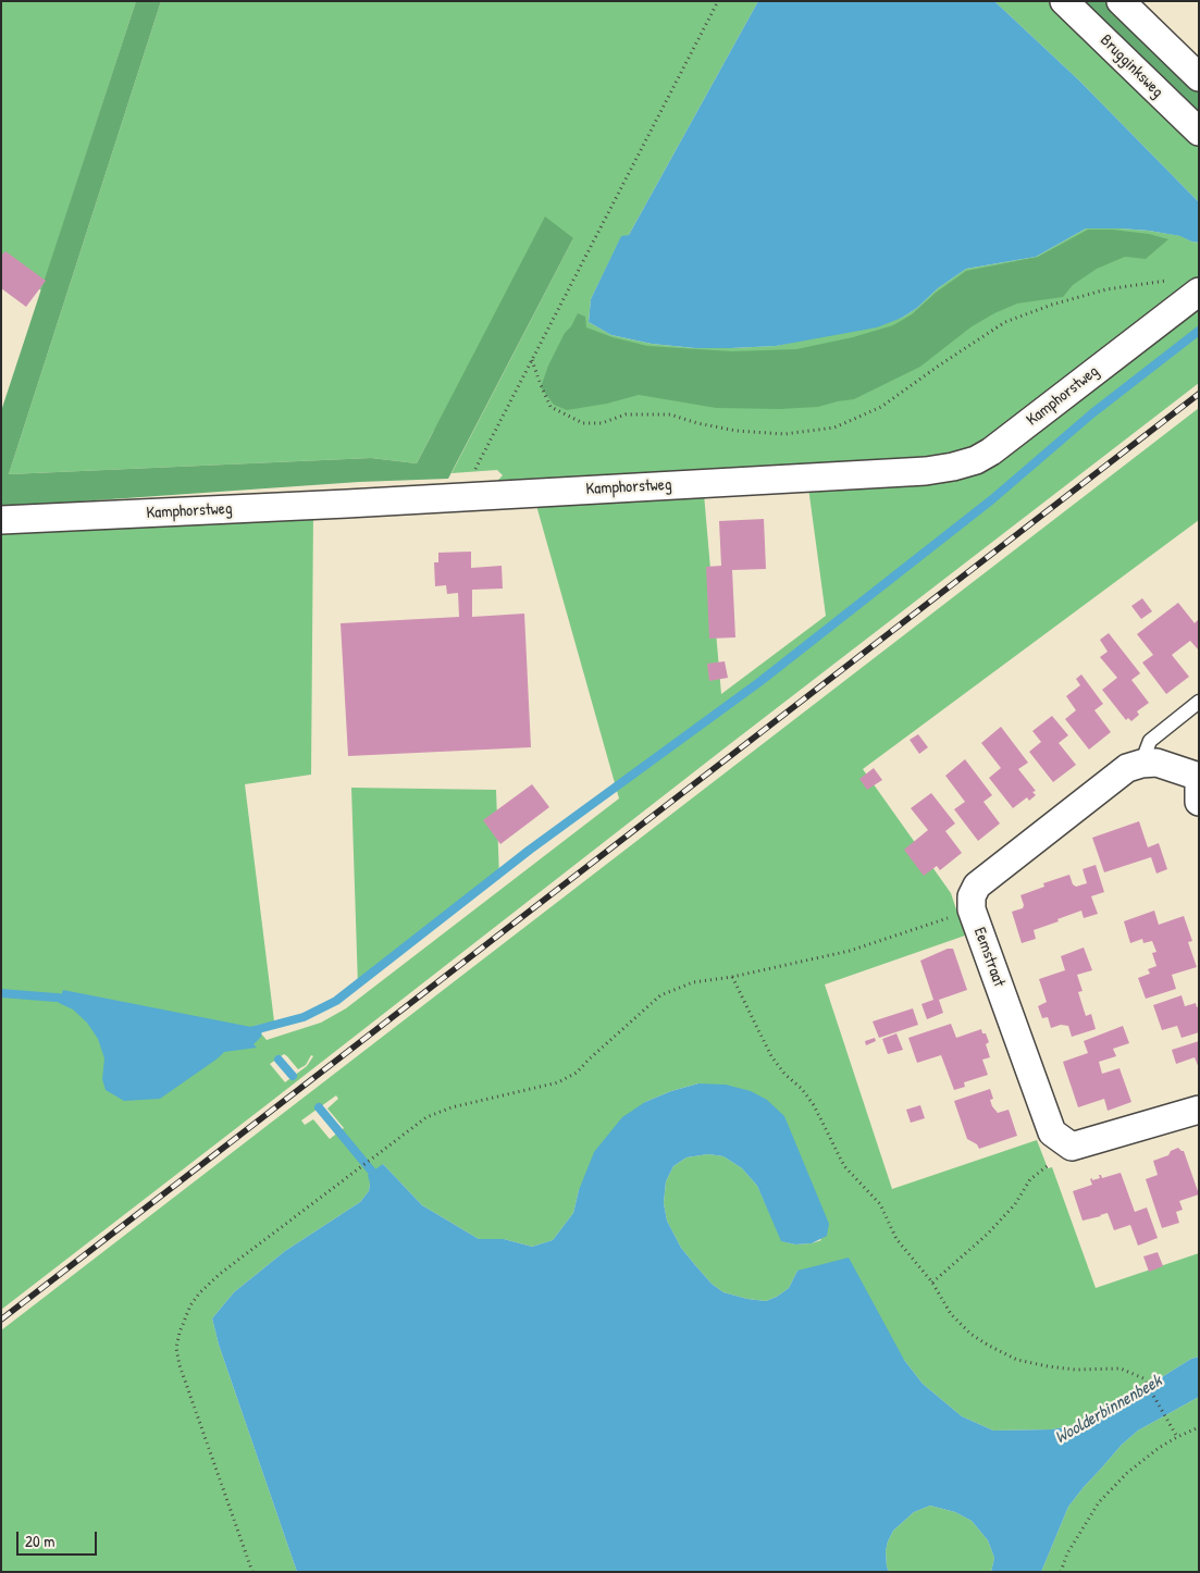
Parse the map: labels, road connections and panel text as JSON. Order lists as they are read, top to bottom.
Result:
{
  "streets": {
    "street": ["Brugginksweg", "Kamphorstweg", "Eemstraat"]
  },
  "water": ["Woolderbinnenbeek"],
  "scale_bar": "20 m"
}
